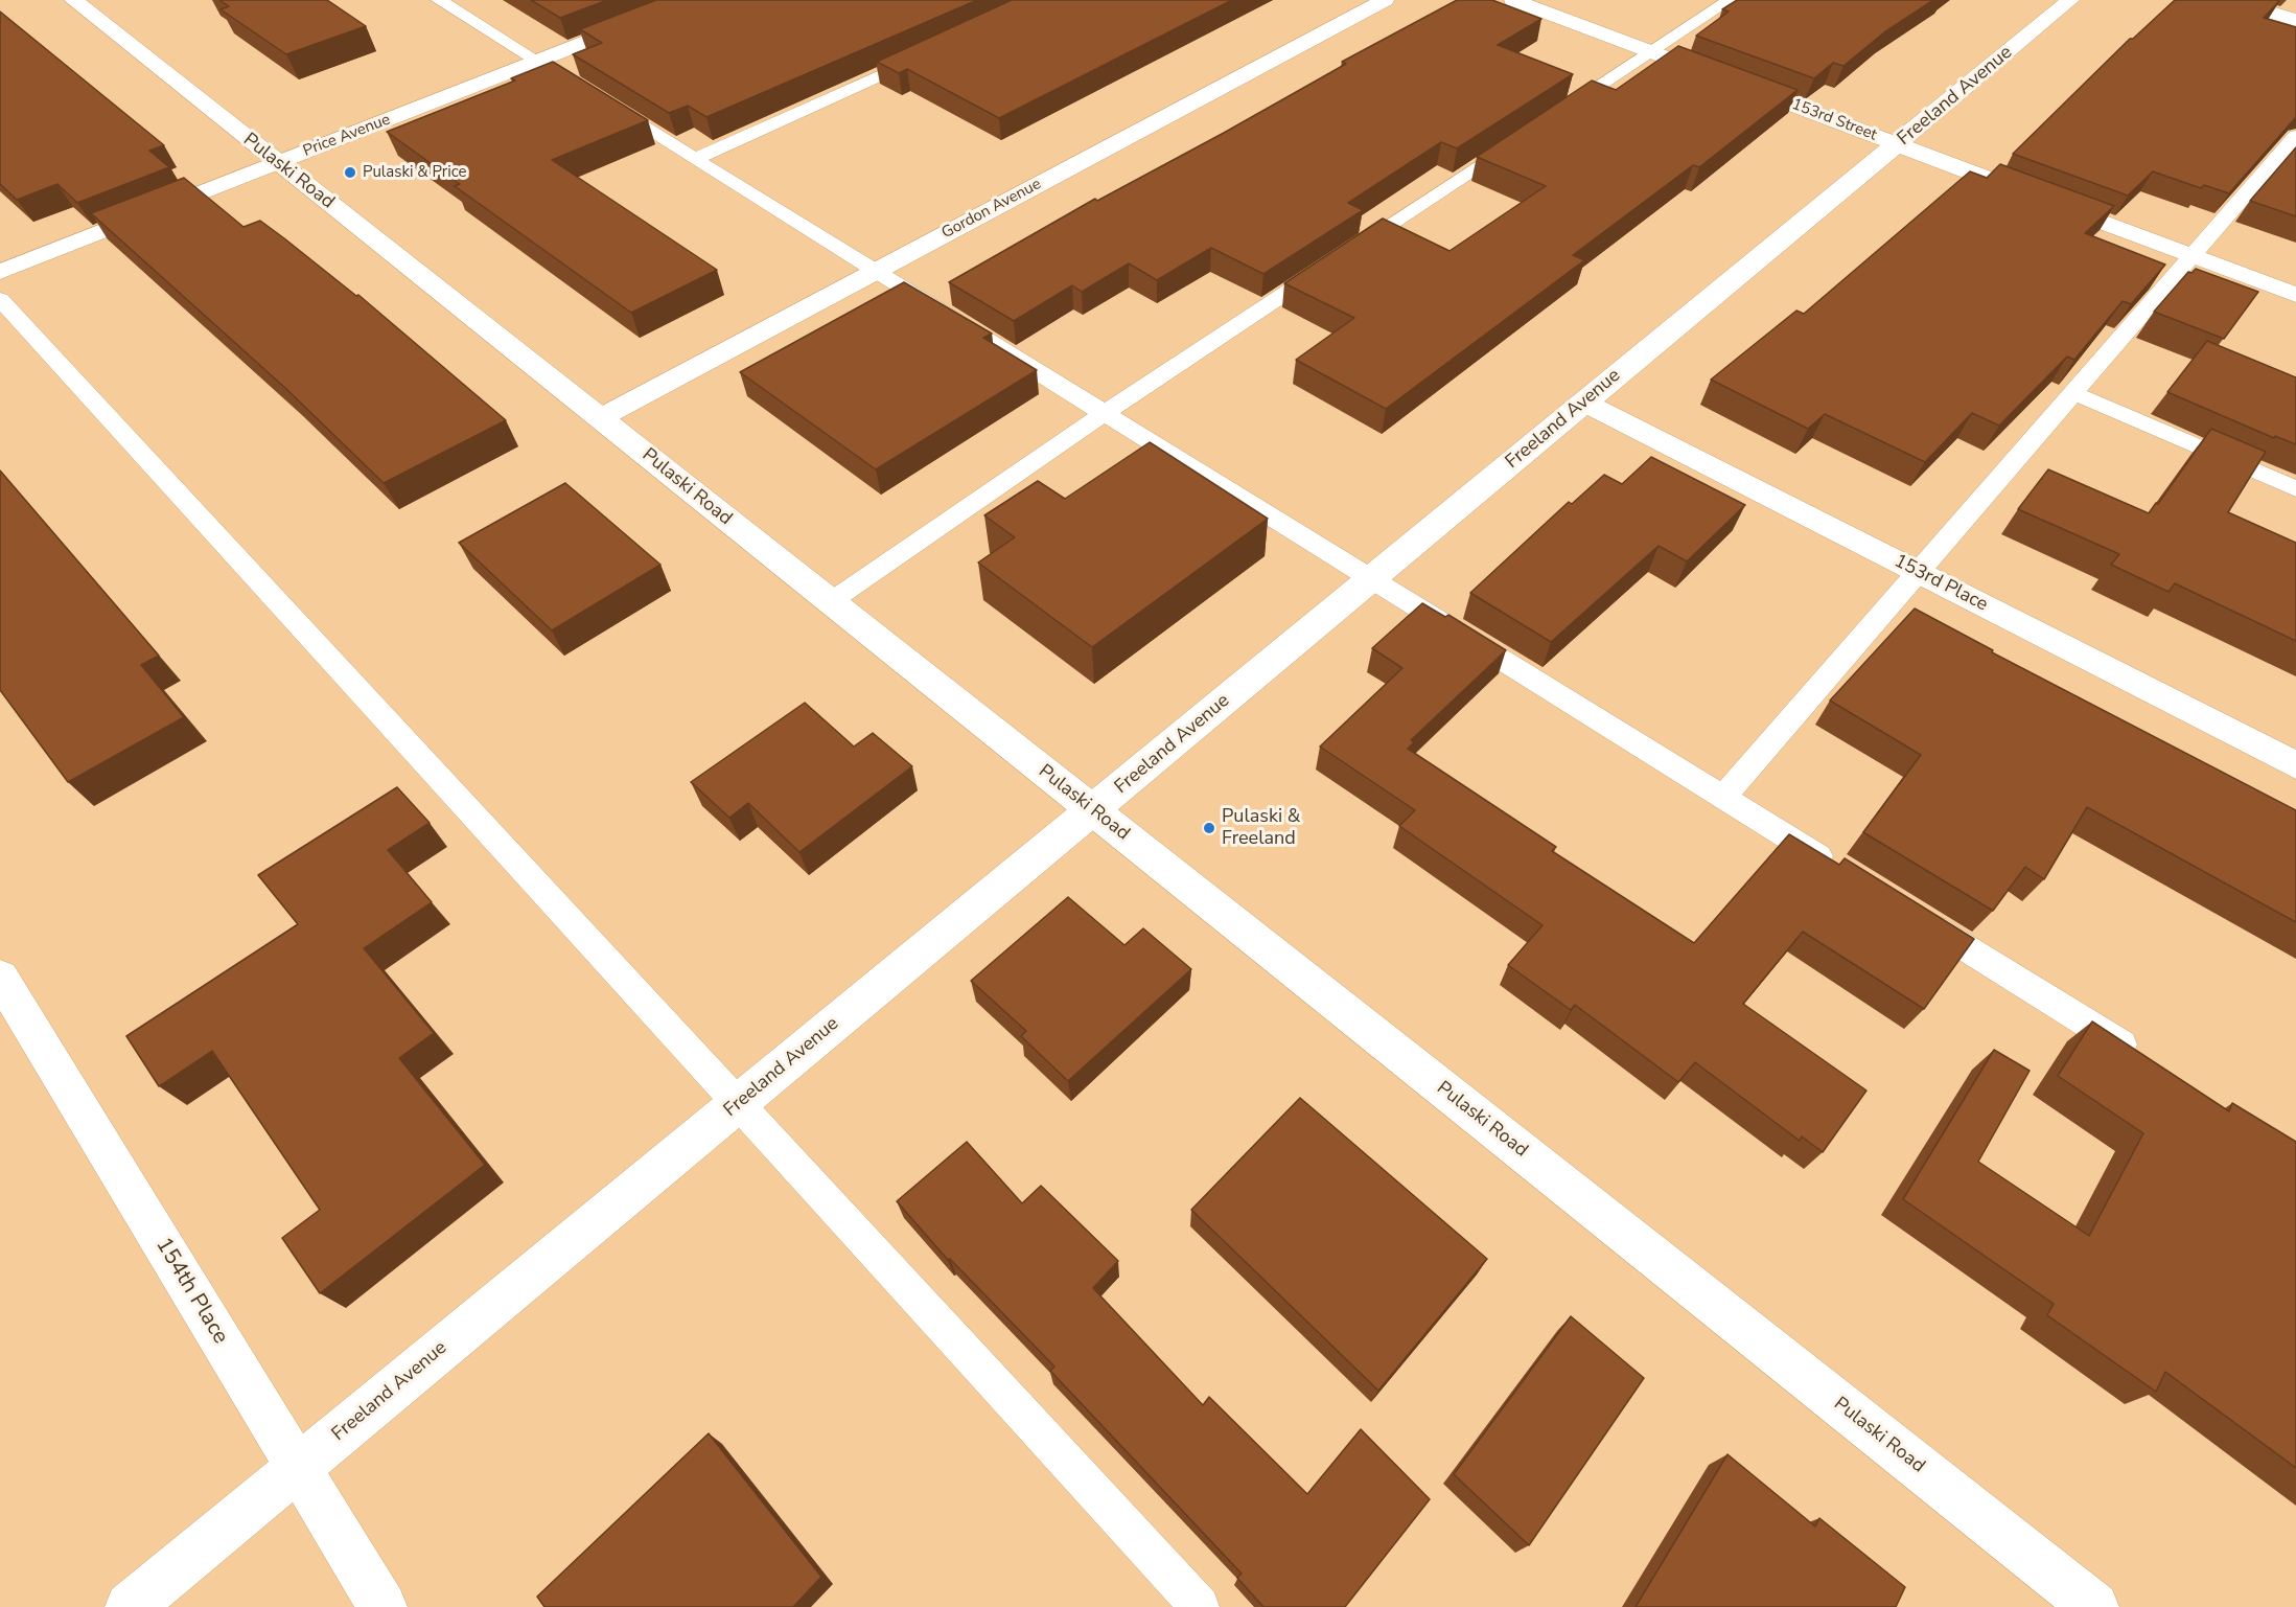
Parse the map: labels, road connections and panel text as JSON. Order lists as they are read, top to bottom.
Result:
{
  "streets": {
    "street": [
      "Freeland Avenue",
      "153rd Street",
      "Price Avenue",
      "Pulaski Road",
      "Gordon Avenue",
      "153rd Place",
      "154th Place"
    ]
  },
  "crossings": [
    ["Freeland Avenue", "153rd Street"],
    ["Freeland Avenue", "Pulaski Road"],
    ["Freeland Avenue", "153rd Place"],
    ["Freeland Avenue", "154th Place"],
    ["Price Avenue", "Pulaski Road"],
    ["Pulaski Road", "Gordon Avenue"]
  ],
  "places": ["Pulaski & Price", "Pulaski & Freeland"]
}
